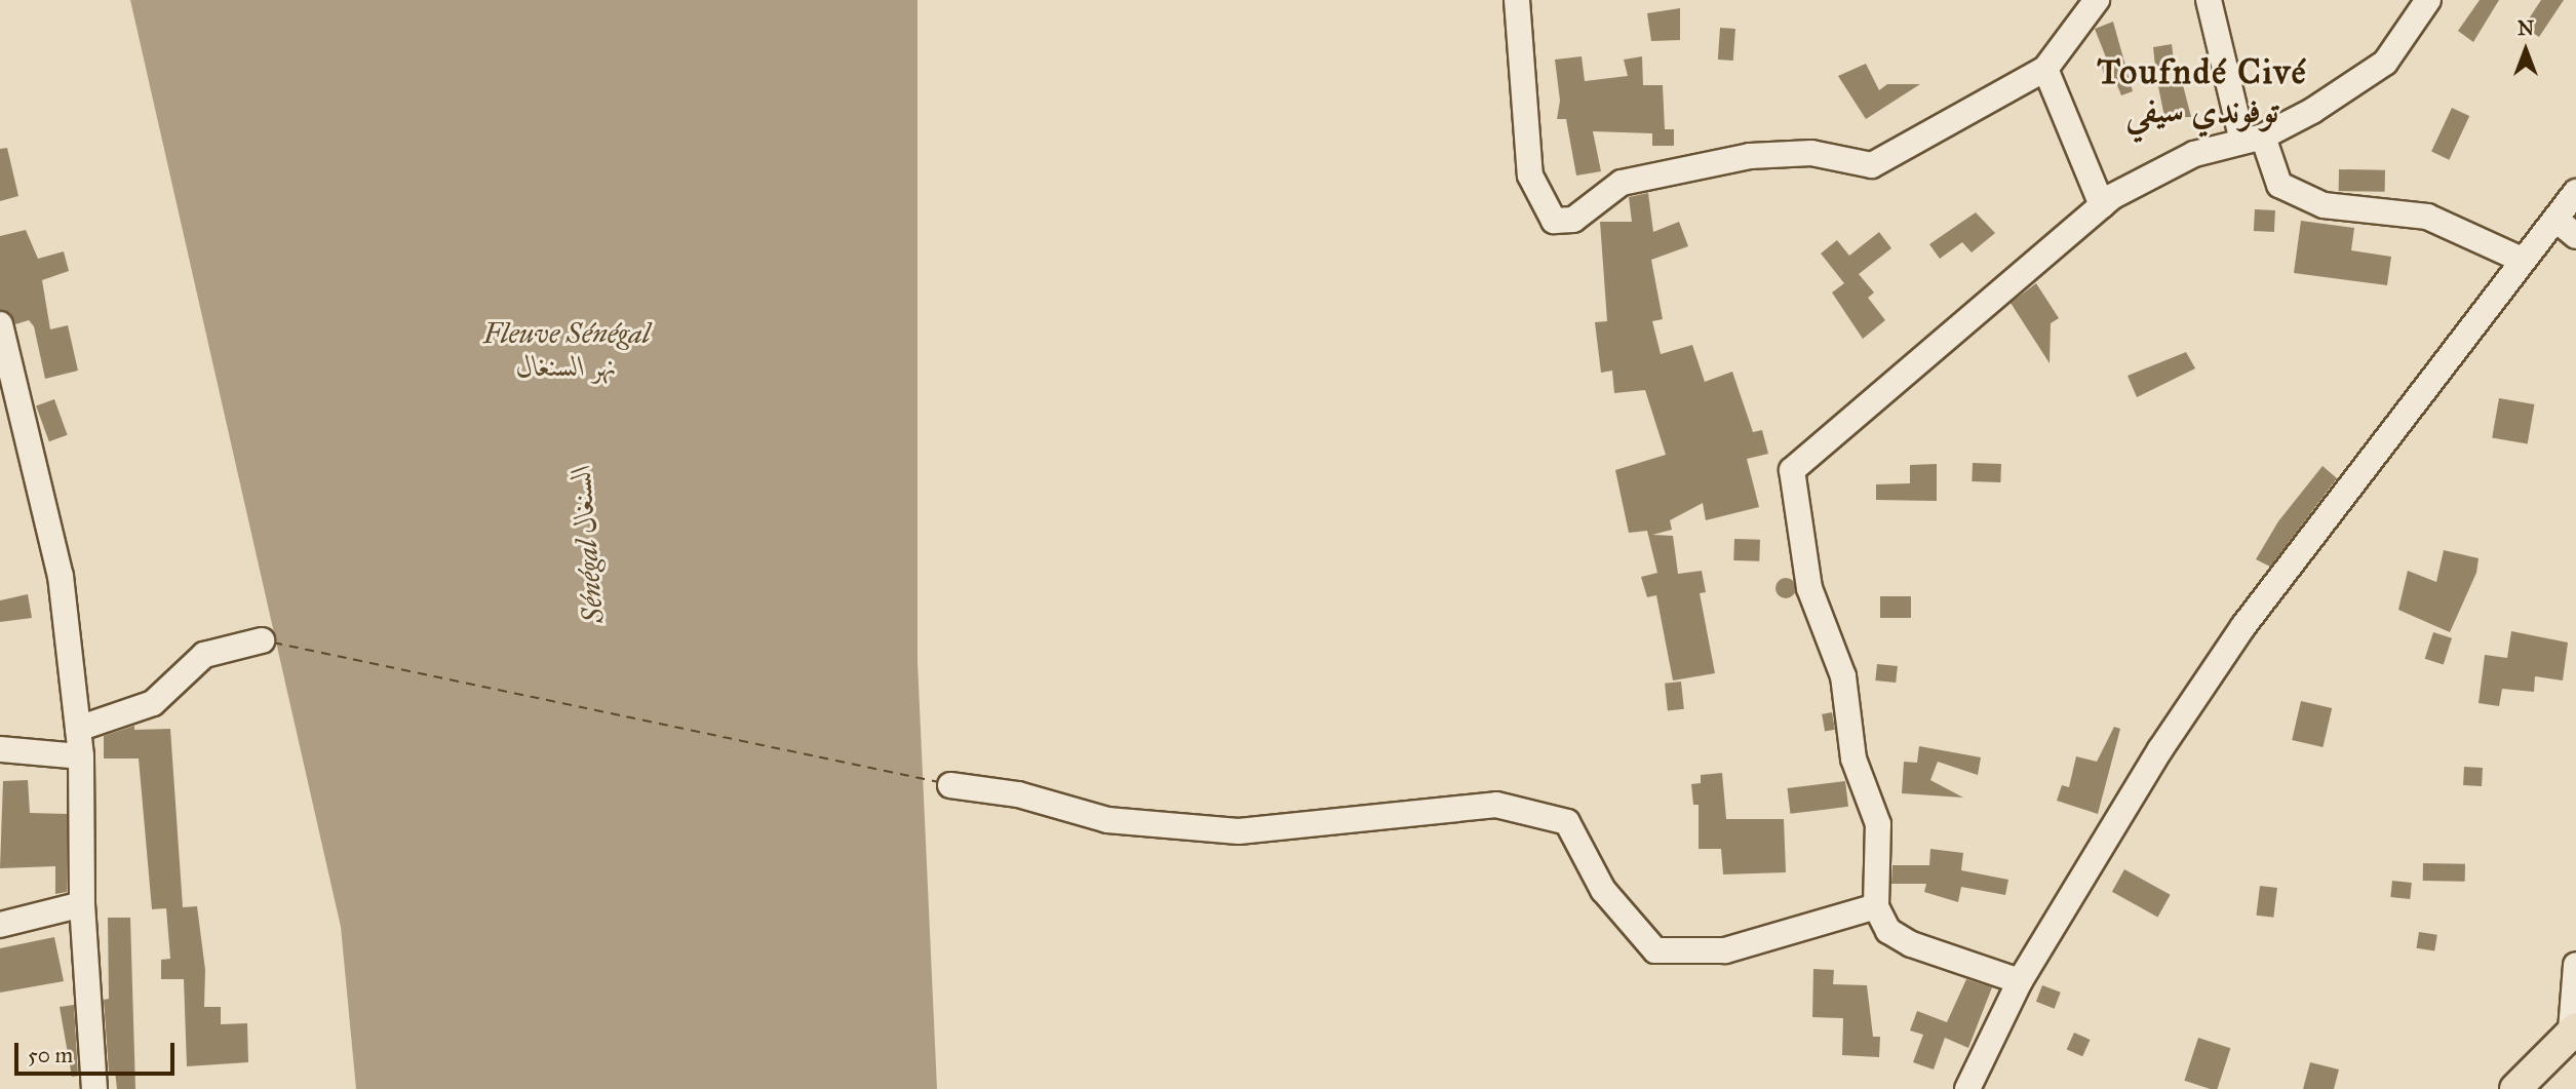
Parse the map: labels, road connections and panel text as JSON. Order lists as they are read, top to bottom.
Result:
{
  "districts": ["Toufndé Civé توفوندي سيفي"],
  "water": ["Fleuve Sénégal نهر السنغال", "Sénégal السنغال"],
  "scale_bar": "50 m",
  "north": "top"
}
